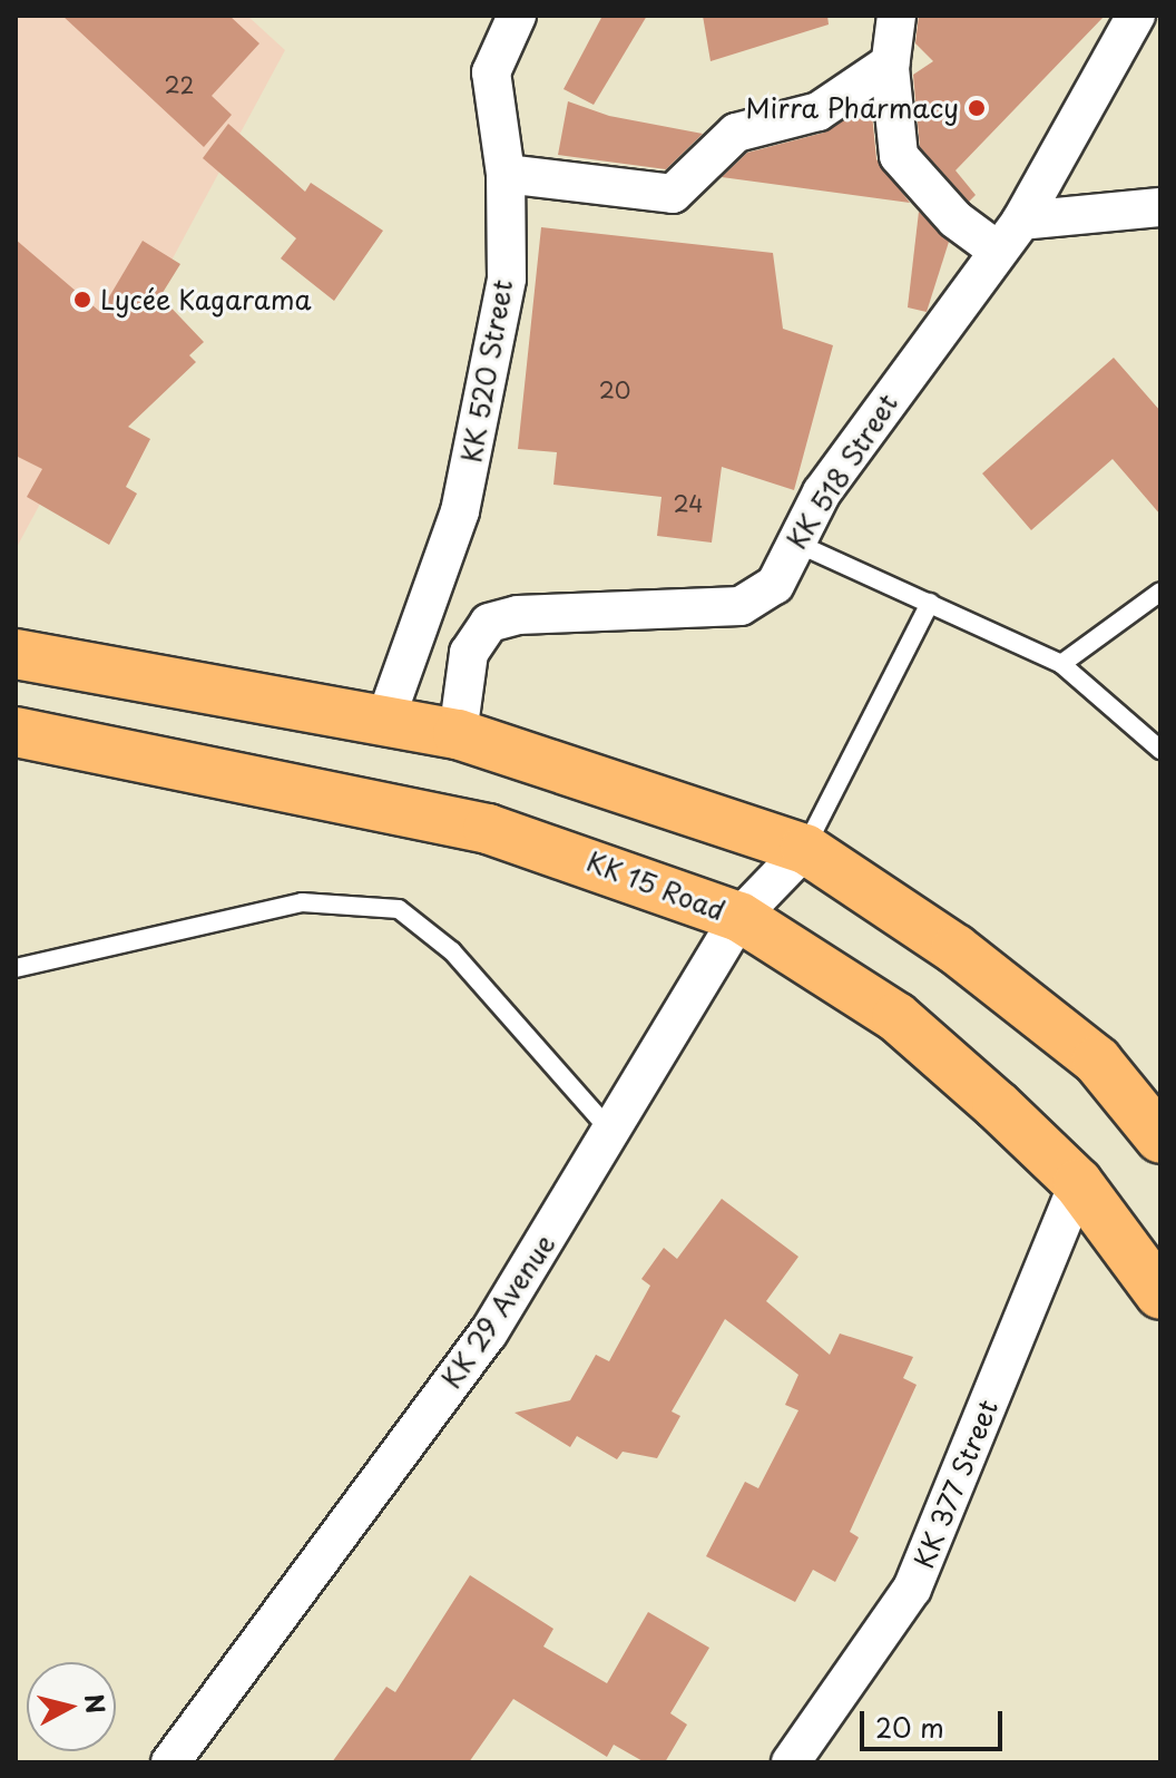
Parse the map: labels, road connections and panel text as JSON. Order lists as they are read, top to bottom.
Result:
{
  "streets": {
    "highway": ["KK 15 Road"],
    "street": [
      "KK 520 Street",
      "KK 518 Street",
      "KK 29 Avenue",
      "KK 377 Street"
    ]
  },
  "crossings": [
    ["KK 15 Road", "KK 29 Avenue"],
    ["KK 15 Road", "KK 377 Street"]
  ],
  "places": ["Mirra Pharmacy", "Lycée Kagarama"],
  "house_numbers": ["22", "20", "24"],
  "scale_bar": "20 m",
  "north": "right"
}
